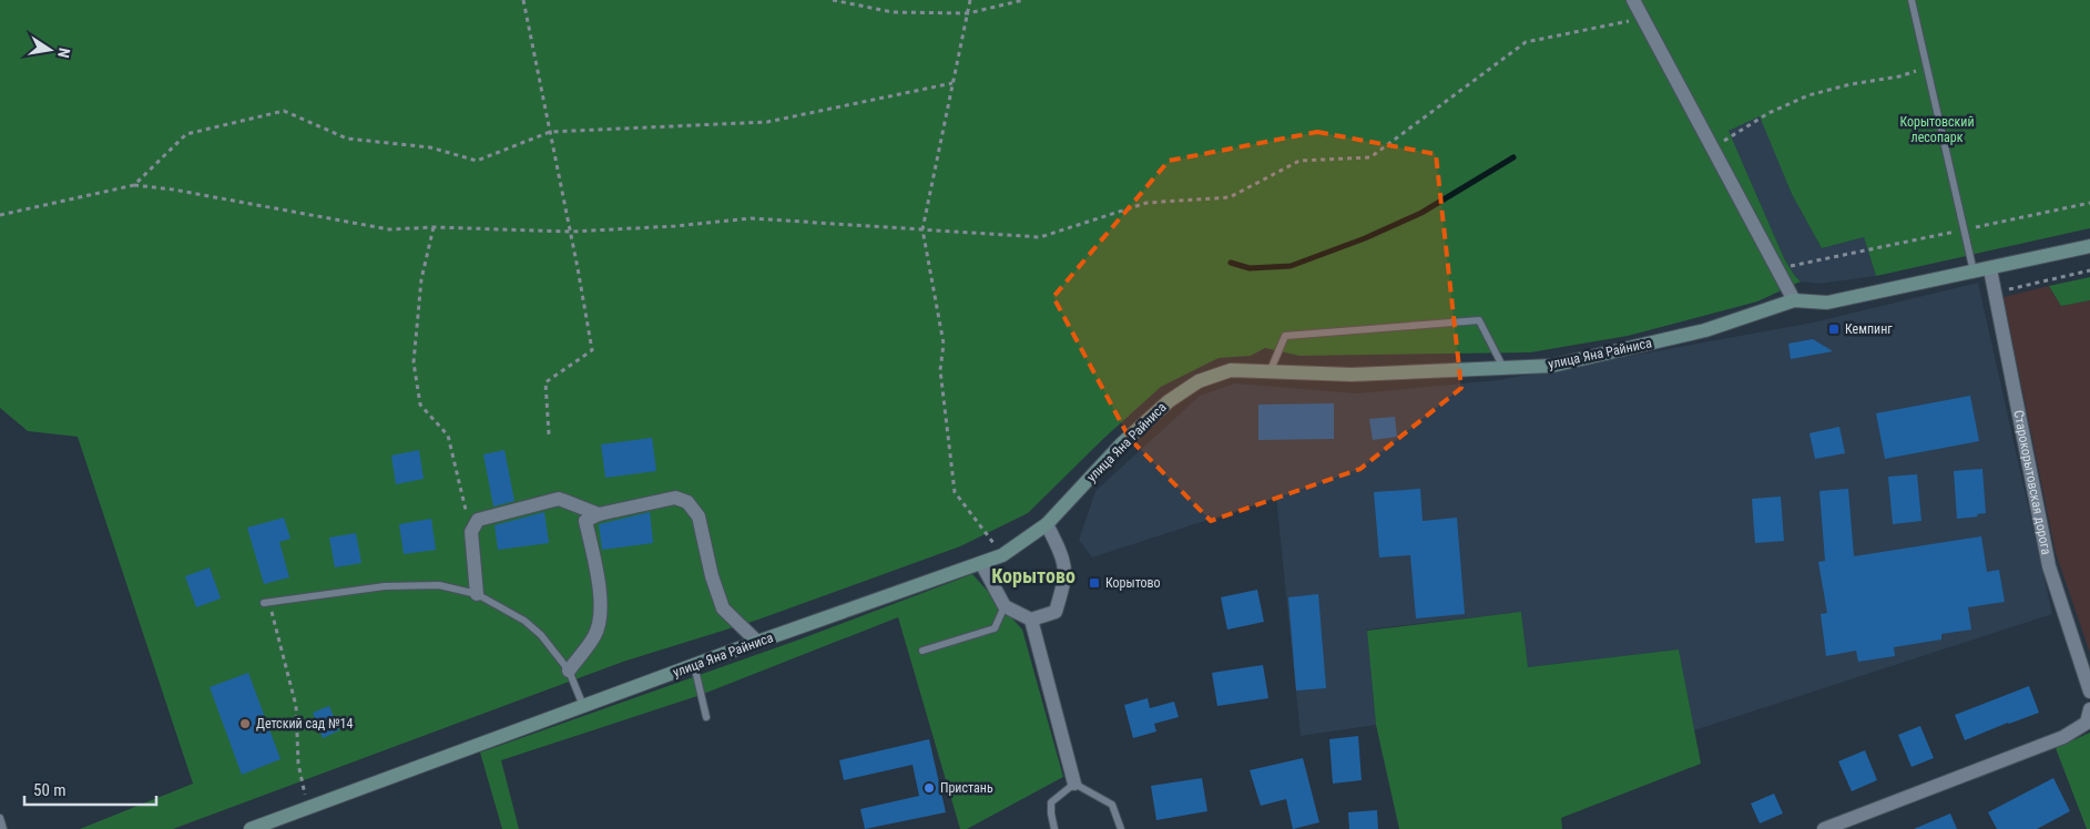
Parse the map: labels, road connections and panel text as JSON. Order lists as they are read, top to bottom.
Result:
{
  "streets": {
    "street": ["улица Яна Райниса", "Старокорытовская дорога"]
  },
  "crossings": [
    ["улица Яна Райниса", "Старокорытовская дорога"]
  ],
  "districts": ["Корытово"],
  "parks": ["Корытовский лесопарк"],
  "places": {
    "transit": ["Кемпинг", "Корытово"],
    "other": ["Детский сад №14", "Пристань"]
  },
  "scale_bar": "50 m",
  "north": "right"
}
